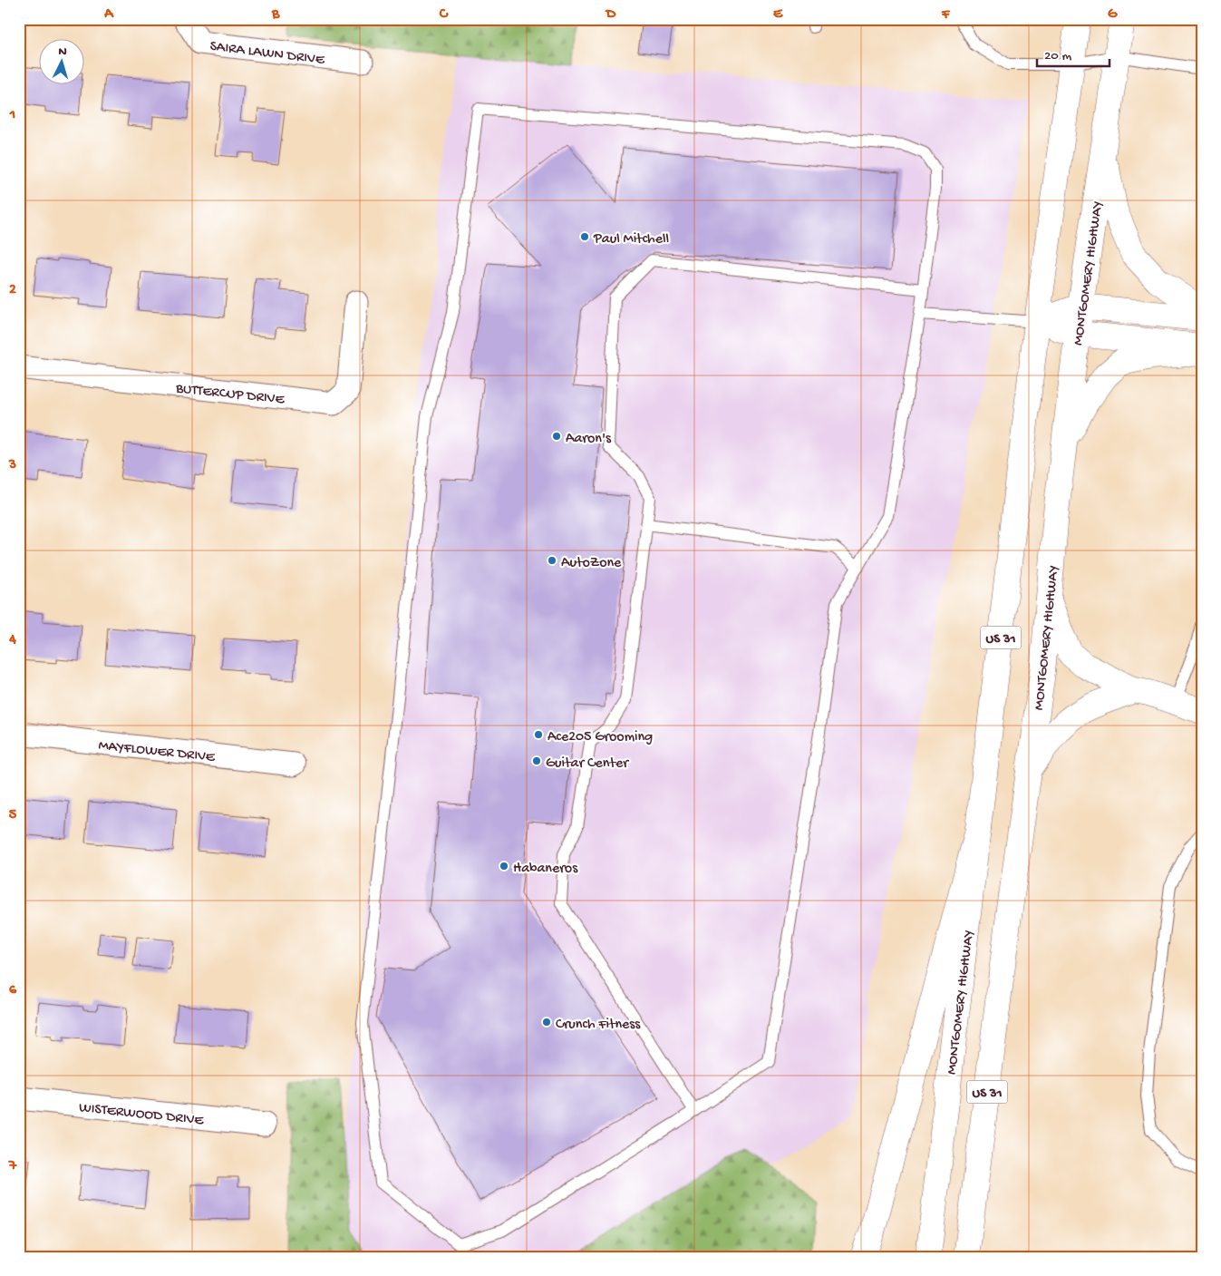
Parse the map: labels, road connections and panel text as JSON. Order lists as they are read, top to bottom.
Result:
{
  "streets": {
    "main road": ["MONTGOMERY HIGHWAY", "US 31"],
    "street": [
      "SAIRA LAWN DRIVE",
      "BUTTERCUP DRIVE",
      "MAYFLOWER DRIVE",
      "WISTERWOOD DRIVE"
    ]
  },
  "places": [
    "Paul Mitchell",
    "Aaron's",
    "AutoZone",
    "Ace205 Grooming",
    "Guitar Center",
    "Habaneros",
    "Crunch Fitness"
  ],
  "scale_bar": "20 m",
  "north": "top",
  "grid": {
    "columns": [
      "A",
      "B",
      "C",
      "D",
      "E",
      "F",
      "G"
    ],
    "rows": [
      "1",
      "2",
      "3",
      "4",
      "5",
      "6",
      "7"
    ]
  }
}
